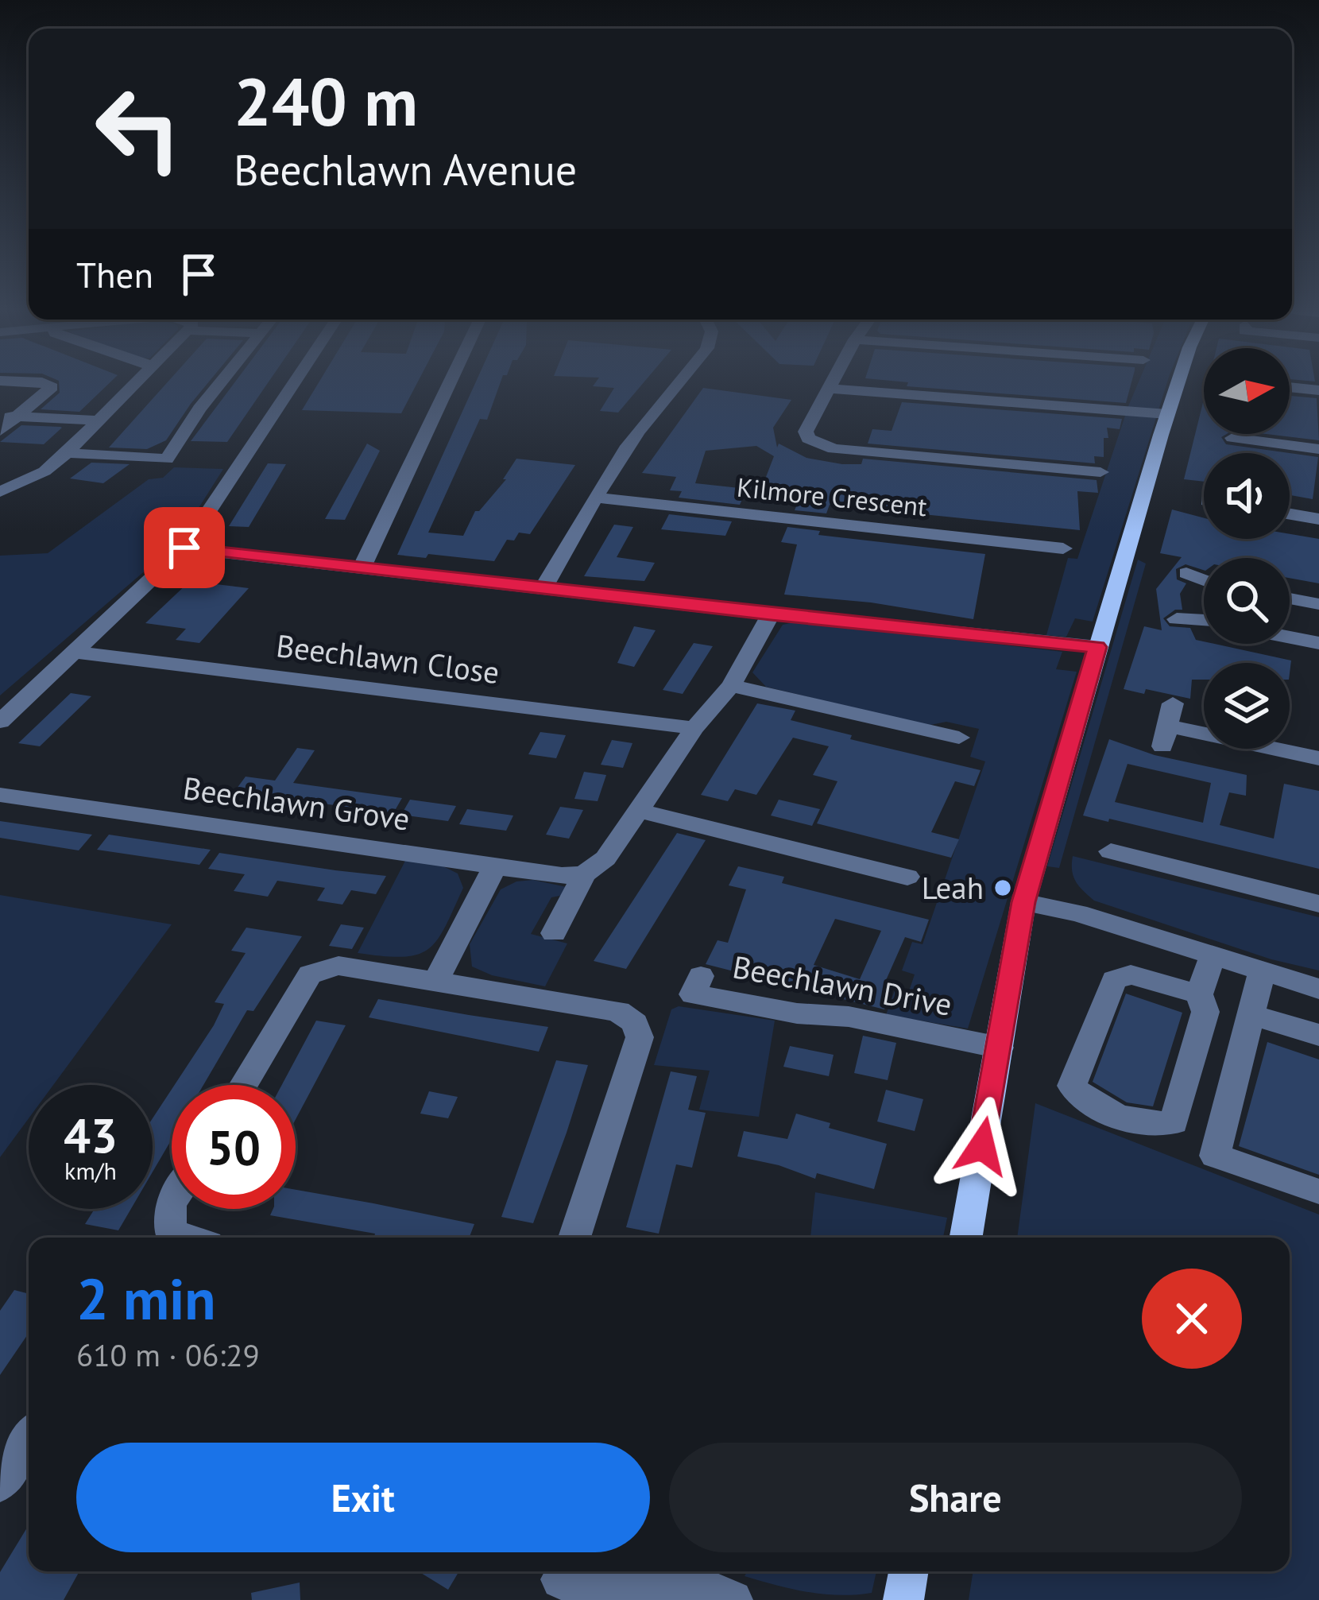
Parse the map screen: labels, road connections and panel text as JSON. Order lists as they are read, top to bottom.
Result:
{
  "streets": {
    "street": [
      "Kilmore Crescent",
      "Beechlawn Close",
      "Beechlawn Grove",
      "Beechlawn Drive"
    ]
  },
  "places": ["Leah"],
  "north": "right",
  "page": {
    "turn": ["240 m", "Beechlawn Avenue"],
    "then": "Then",
    "speed": "43 km/h",
    "limit": "50",
    "heading": ["2 min", "610 m · 06:29"],
    "buttons": ["Exit", "Share"]
  }
}
